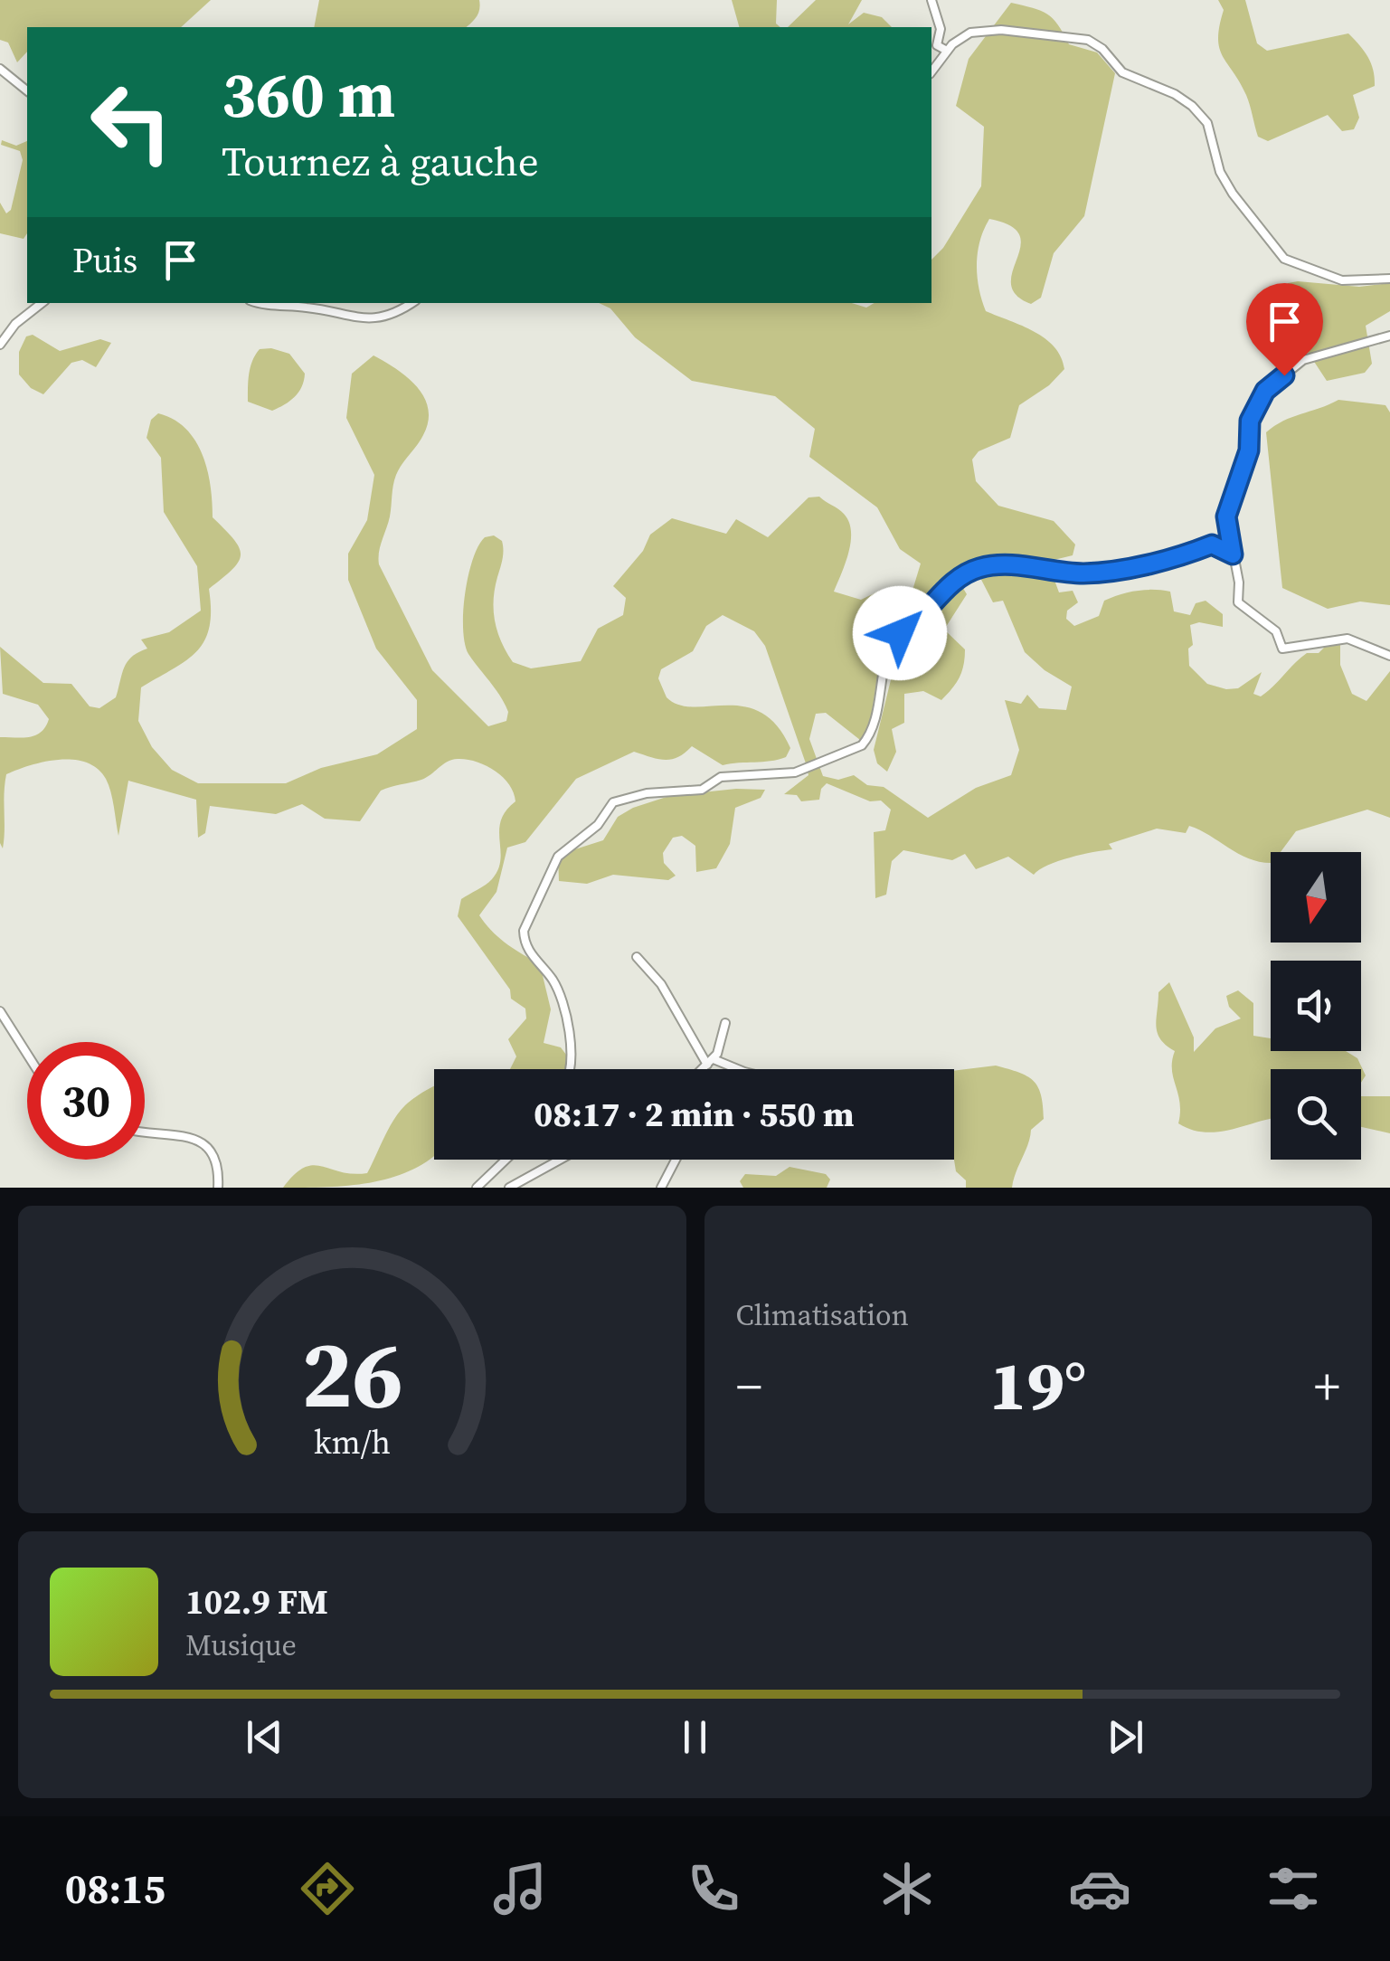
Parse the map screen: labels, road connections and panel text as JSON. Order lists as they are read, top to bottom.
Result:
{
  "north": "bottom",
  "page": {
    "turn": ["360 m", "Tournez à gauche"],
    "then": "Puis",
    "limit": "30",
    "trip": "08:17 · 2 min · 550 m",
    "tile": "Climatisation",
    "heat": ["−", "19°", "+"],
    "song": ["102.9 FM", "Musique"],
    "tabs": "08:15",
    "gauge": ["26", "km/h"]
  }
}
